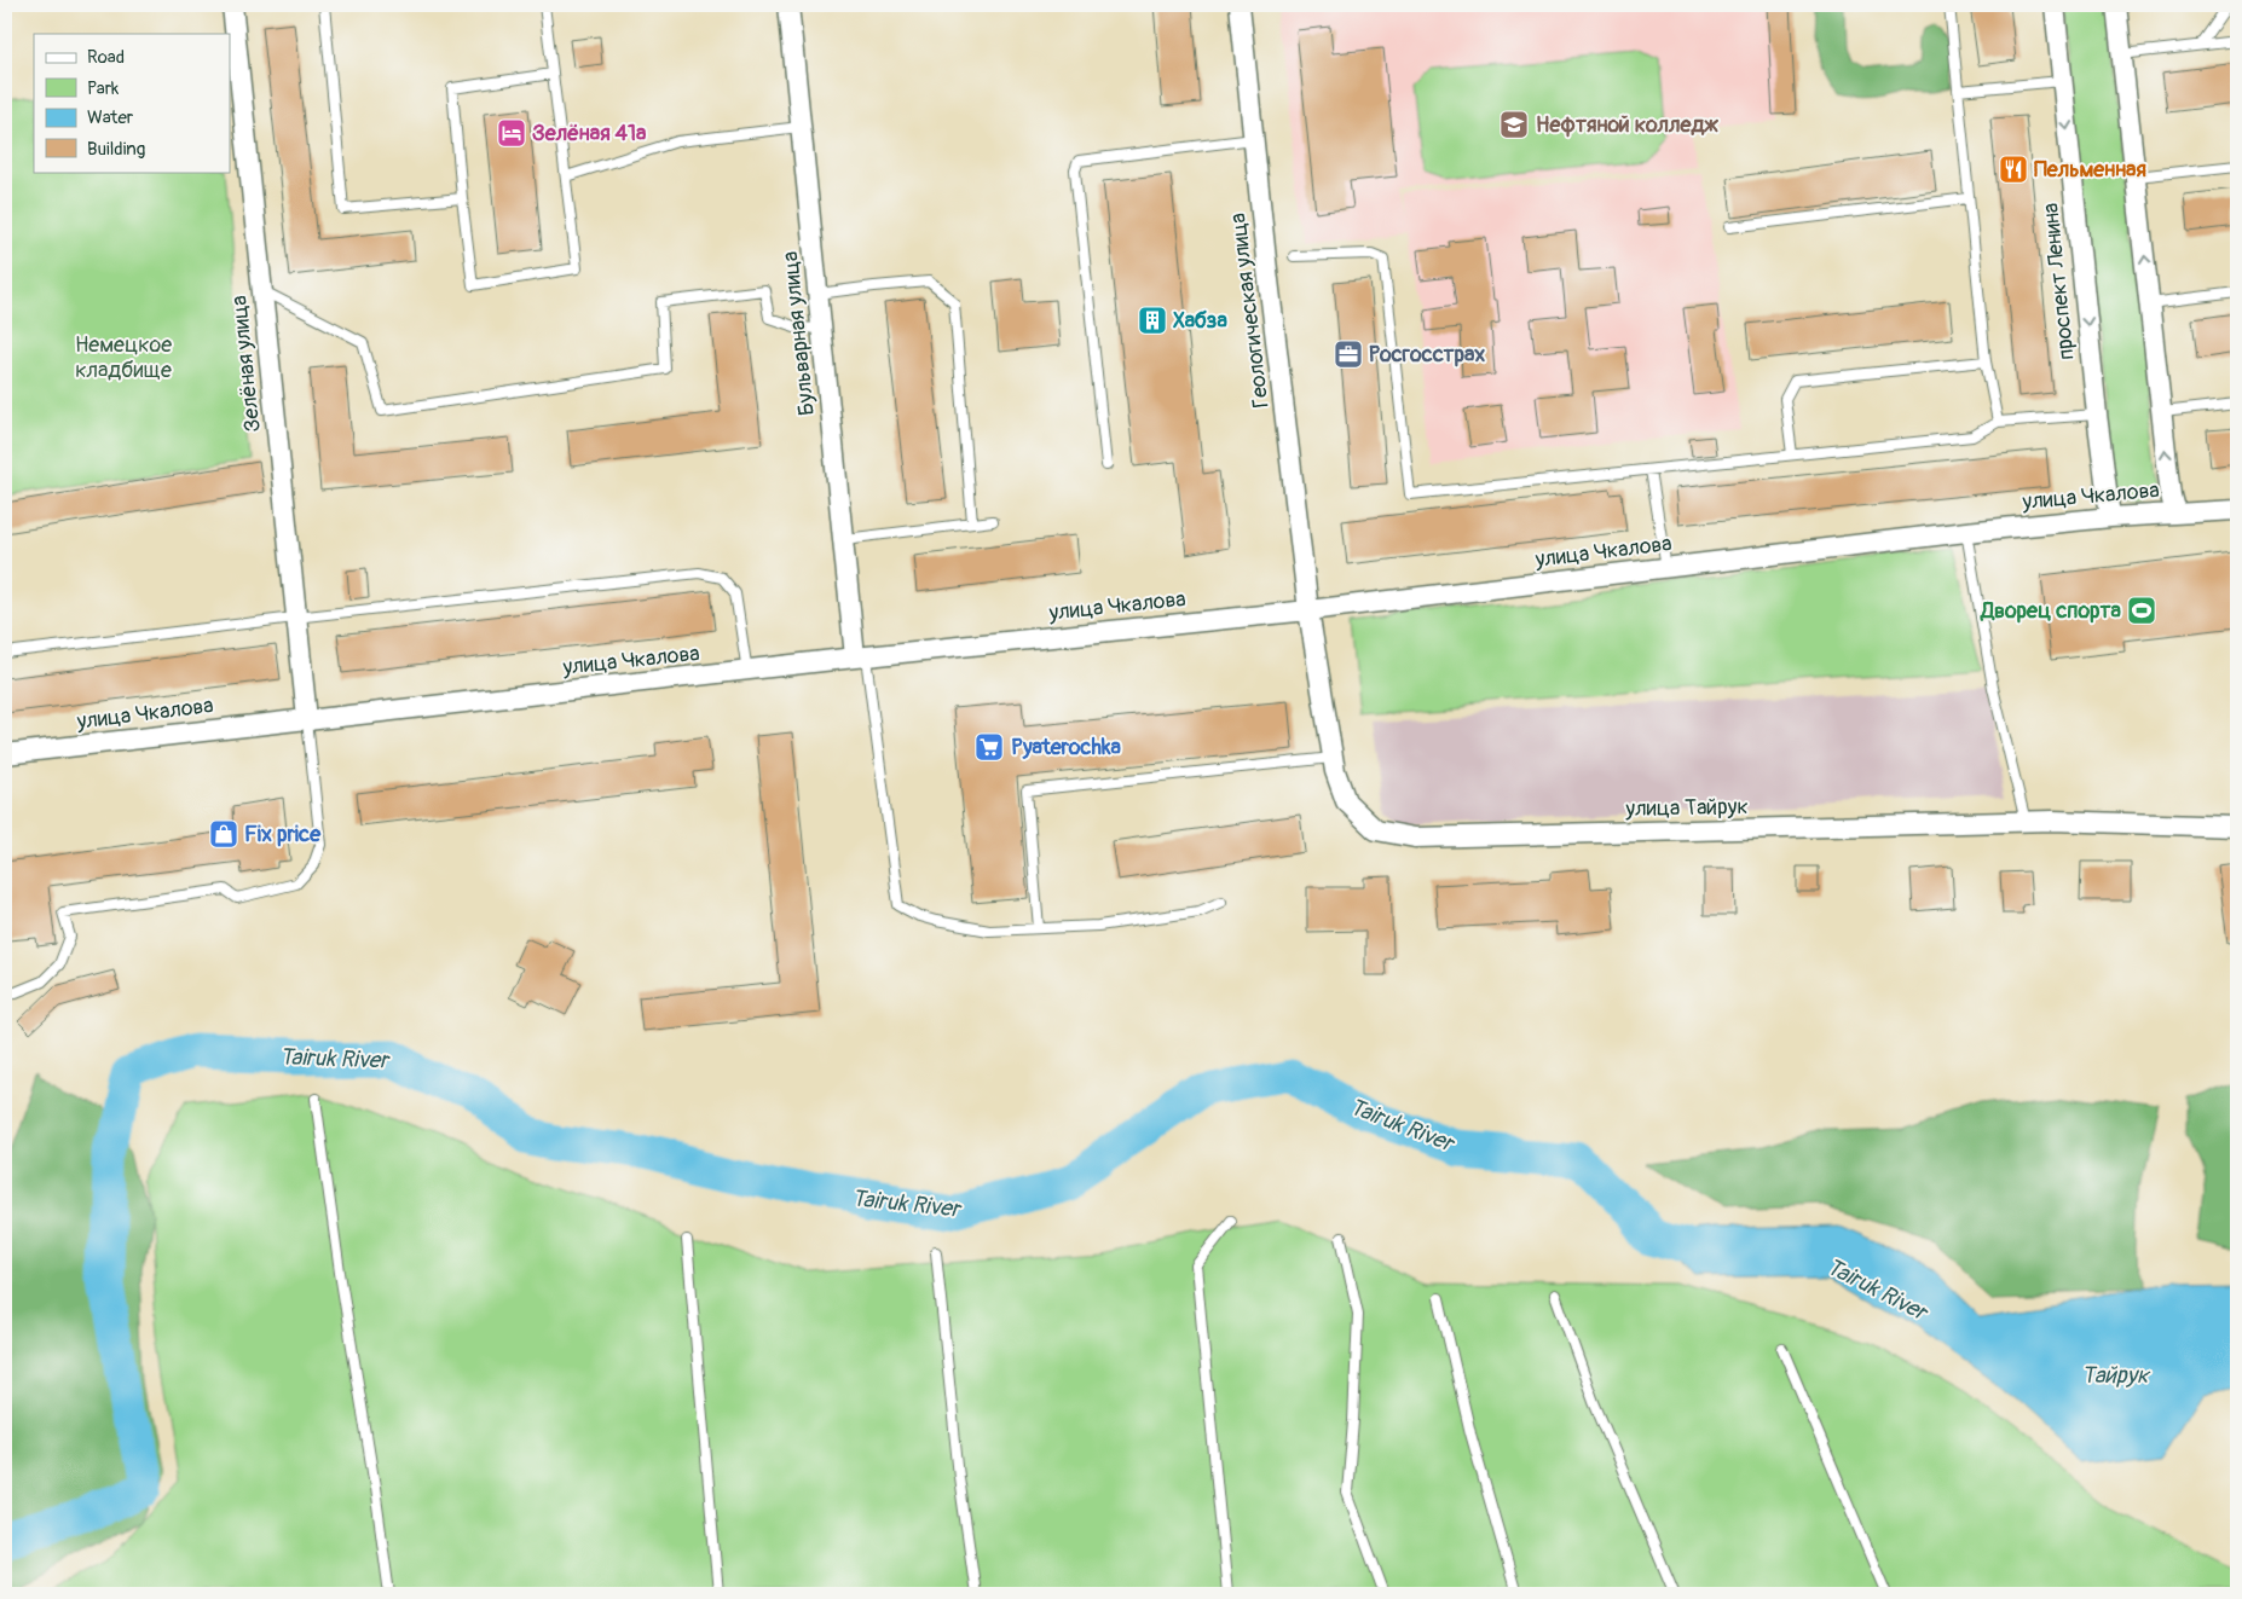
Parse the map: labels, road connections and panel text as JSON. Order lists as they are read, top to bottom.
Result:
{
  "streets": {
    "street": [
      "проспект Ленина",
      "Геологическая улица",
      "Бульварная улица",
      "Зелёная улица",
      "улица Чкалова",
      "улица Тайрук"
    ]
  },
  "crossings": [
    ["проспект Ленина", "улица Чкалова"],
    ["Геологическая улица", "улица Чкалова"],
    ["Геологическая улица", "улица Тайрук"],
    ["Бульварная улица", "улица Чкалова"],
    ["Зелёная улица", "улица Чкалова"],
    ["улица Чкалова", "улица Тайрук"]
  ],
  "water": ["Tairuk River", "Тайрук"],
  "parks": ["Немецкое кладбище"],
  "places": {
    "school or university": ["Нефтяной колледж"],
    "hotel": ["Зелёная 41а"],
    "restaurant": ["Пельменная"],
    "building": ["Хабза"],
    "office": ["Росгосстрах"],
    "sports": ["Дворец спорта"],
    "supermarket": ["Pyaterochka"],
    "shop": ["Fix price"]
  },
  "legend": [
    "Road",
    "Park",
    "Water",
    "Building"
  ]
}
